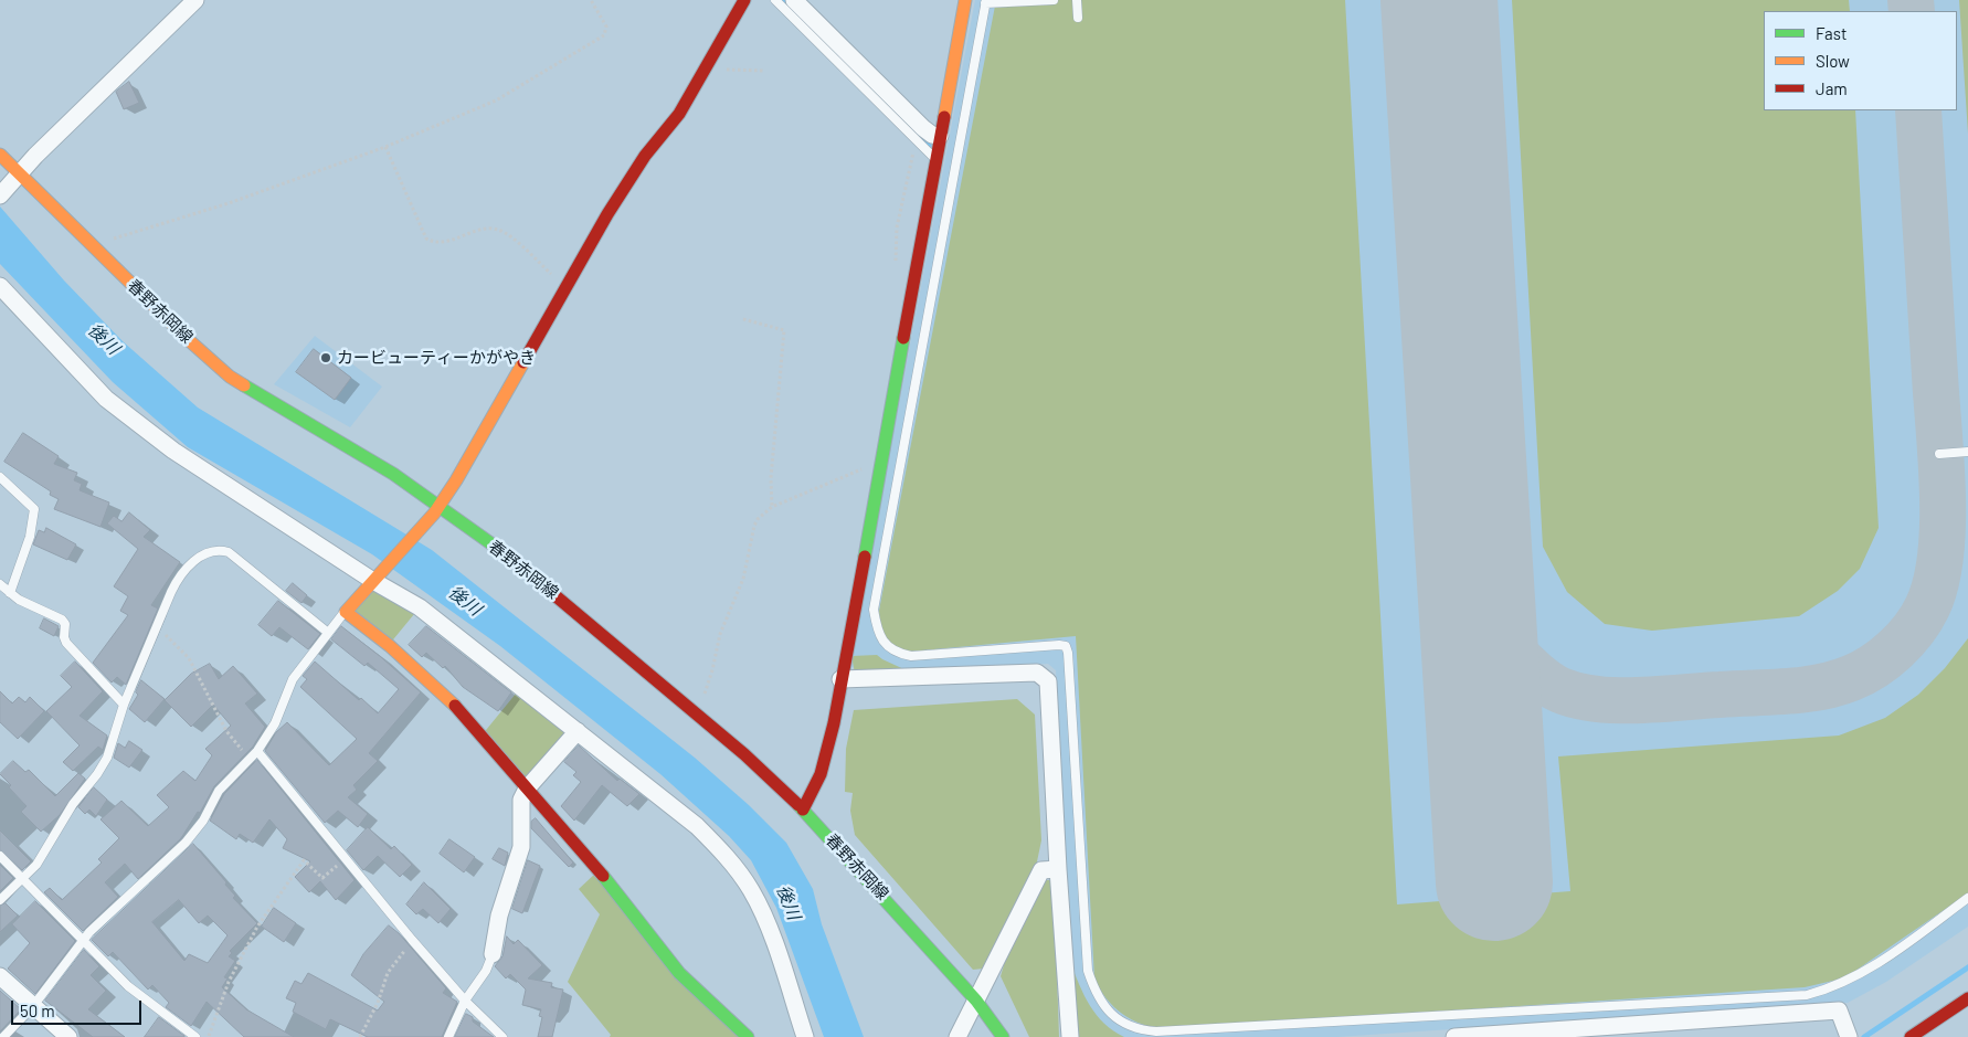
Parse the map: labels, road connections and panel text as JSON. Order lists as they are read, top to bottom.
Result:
{
  "streets": {
    "street": ["春野赤岡線"]
  },
  "water": ["後川"],
  "places": ["カービューティーかがやき"],
  "legend": ["Fast", "Slow", "Jam"],
  "scale_bar": "50 m"
}
